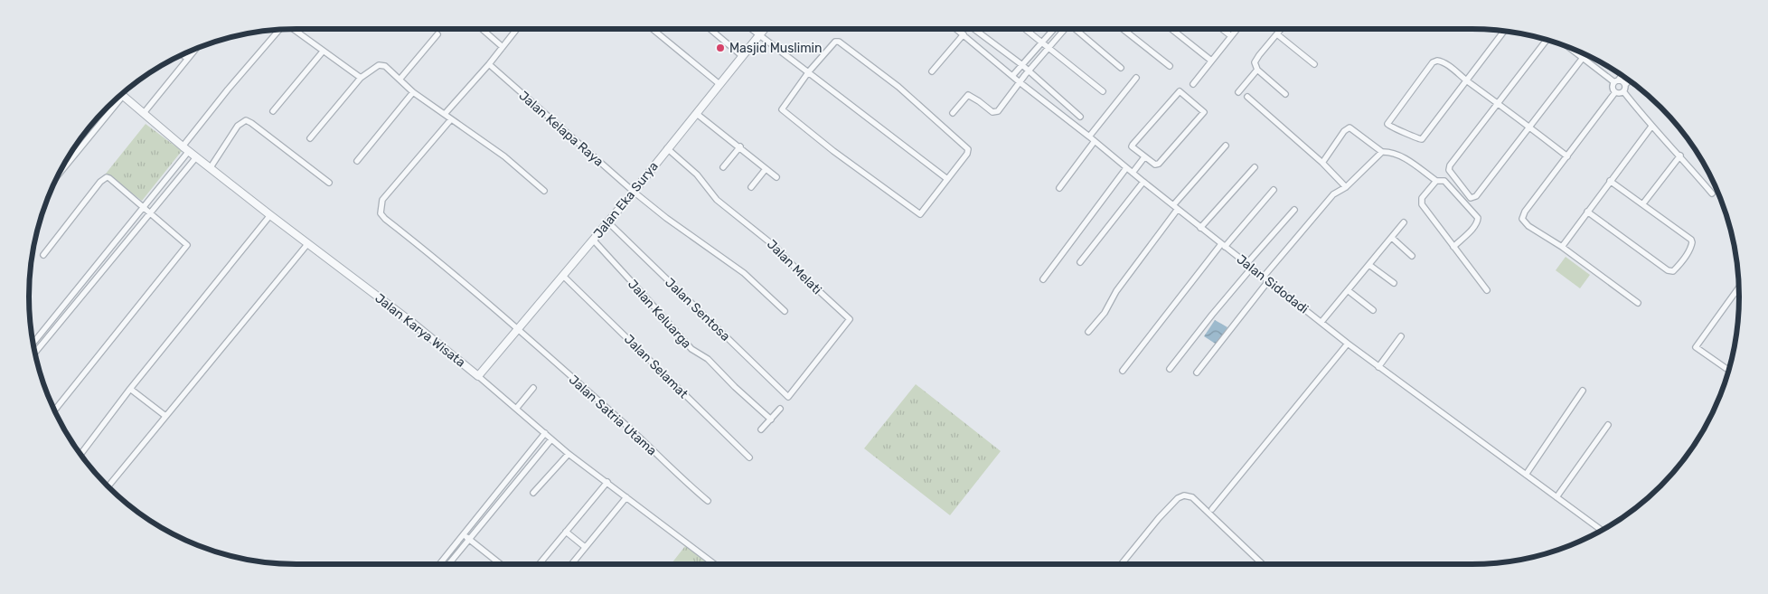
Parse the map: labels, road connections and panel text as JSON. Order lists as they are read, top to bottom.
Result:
{
  "streets": {
    "street": [
      "Jalan Kelapa Raya",
      "Jalan Eka Surya",
      "Jalan Melati",
      "Jalan Sidodadi",
      "Jalan Sentosa",
      "Jalan Keluarga",
      "Jalan Karya Wisata",
      "Jalan Selamat",
      "Jalan Satria Utama"
    ]
  },
  "crossings": [
    ["Jalan Kelapa Raya", "Jalan Eka Surya"],
    ["Jalan Eka Surya", "Jalan Melati"],
    ["Jalan Eka Surya", "Jalan Sentosa"],
    ["Jalan Eka Surya", "Jalan Keluarga"],
    ["Jalan Eka Surya", "Jalan Karya Wisata"],
    ["Jalan Eka Surya", "Jalan Selamat"],
    ["Jalan Eka Surya", "Jalan Satria Utama"],
    ["Jalan Melati", "Jalan Sentosa"]
  ],
  "places": ["Masjid Muslimin"]
}
